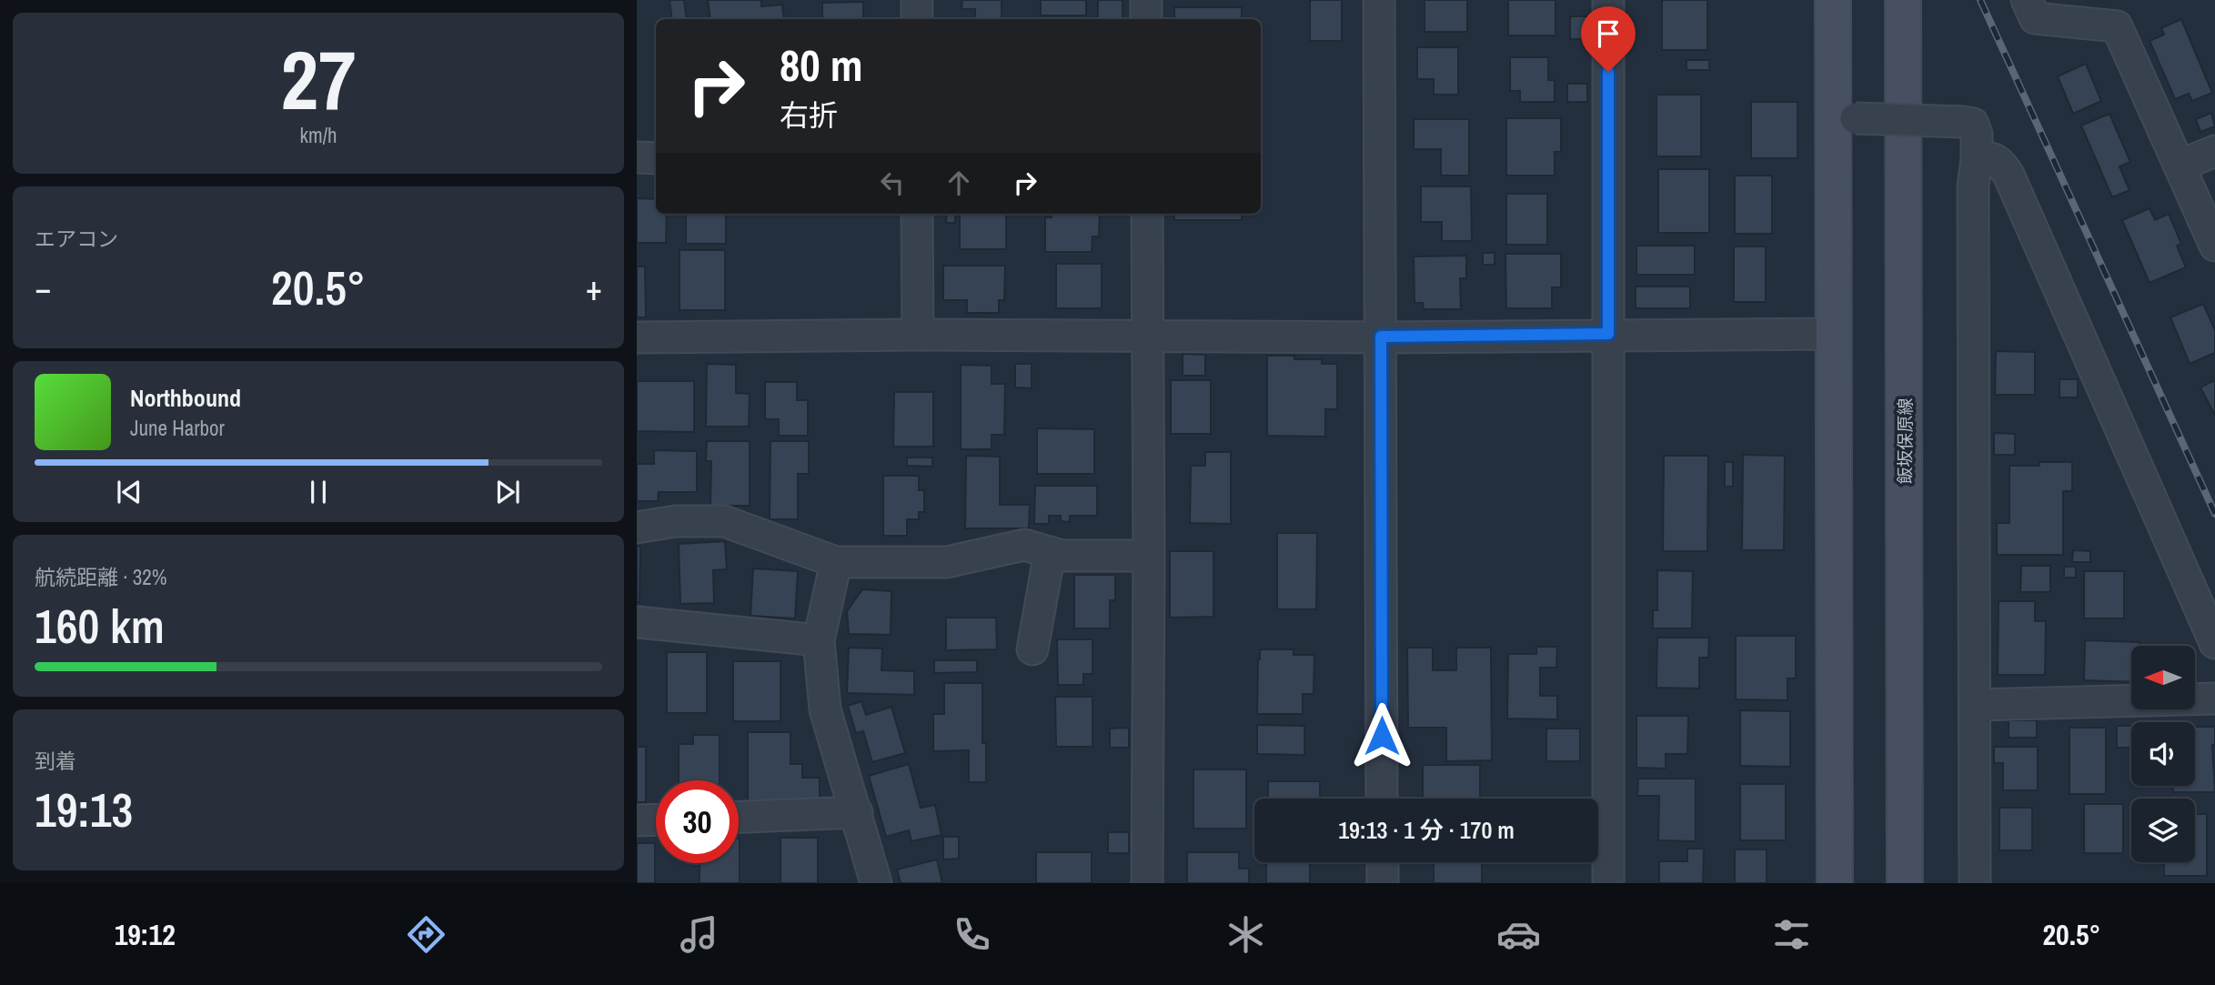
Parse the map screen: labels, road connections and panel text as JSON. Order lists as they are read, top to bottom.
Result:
{
  "streets": {
    "street": ["飯坂保原線"]
  },
  "north": "left",
  "page": {
    "tile": [
      ["27", "km/h"],
      "エアコン",
      ["航続距離 · 32%", "160 km"],
      ["到着", "19:13"]
    ],
    "turn": ["80 m", "右折"],
    "heat": ["−", "20.5°", "+"],
    "song": ["Northbound", "June Harbor"],
    "limit": "30",
    "trip": "19:13 · 1 分 · 170 m",
    "tabs": ["19:12", "20.5°"]
  }
}
